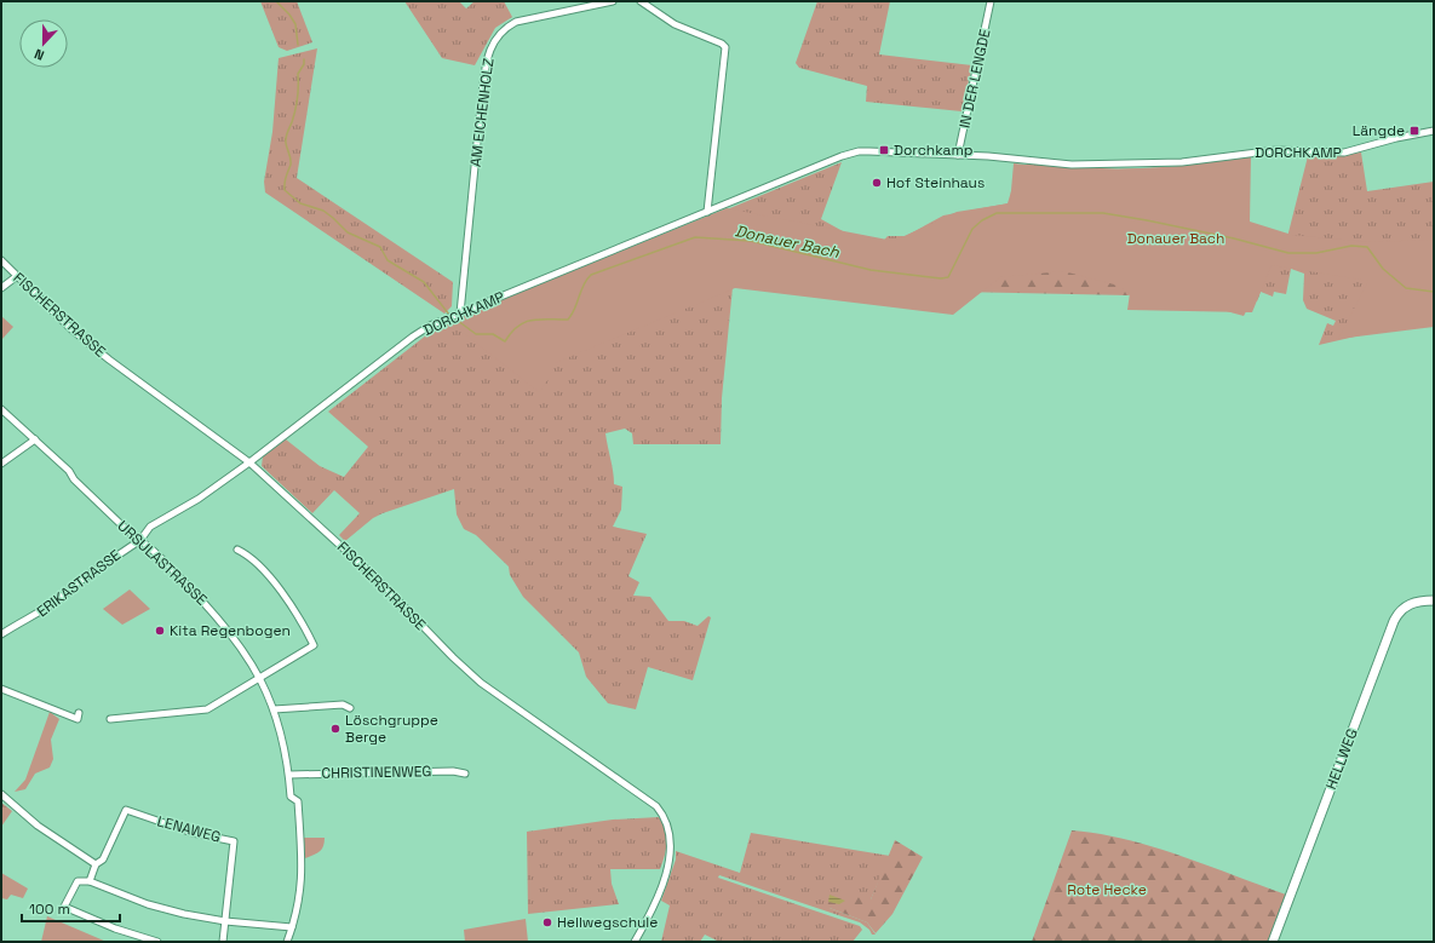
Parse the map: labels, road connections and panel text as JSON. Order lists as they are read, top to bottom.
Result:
{
  "streets": {
    "street": [
      "IN DER LENGDE",
      "AM EICHENHOLZ",
      "DORCHKAMP",
      "FISCHERSTRASSE",
      "URSULASTRASSE",
      "ERIKASTRASSE",
      "HELLWEG",
      "CHRISTINENWEG",
      "LENAWEG"
    ]
  },
  "crossings": [
    ["IN DER LENGDE", "DORCHKAMP"],
    ["AM EICHENHOLZ", "DORCHKAMP"],
    ["DORCHKAMP", "FISCHERSTRASSE"],
    ["DORCHKAMP", "ERIKASTRASSE"],
    ["FISCHERSTRASSE", "ERIKASTRASSE"],
    ["URSULASTRASSE", "ERIKASTRASSE"],
    ["URSULASTRASSE", "CHRISTINENWEG"]
  ],
  "water": ["Donauer Bach"],
  "parks": ["Donauer Bach", "Rote Hecke"],
  "places": {
    "transit": ["Längde", "Dorchkamp"],
    "other": [
      "Hof Steinhaus",
      "Kita Regenbogen",
      "Löschgruppe Berge",
      "Hellwegschule"
    ]
  },
  "scale_bar": "100 m",
  "north": "bottom"
}
